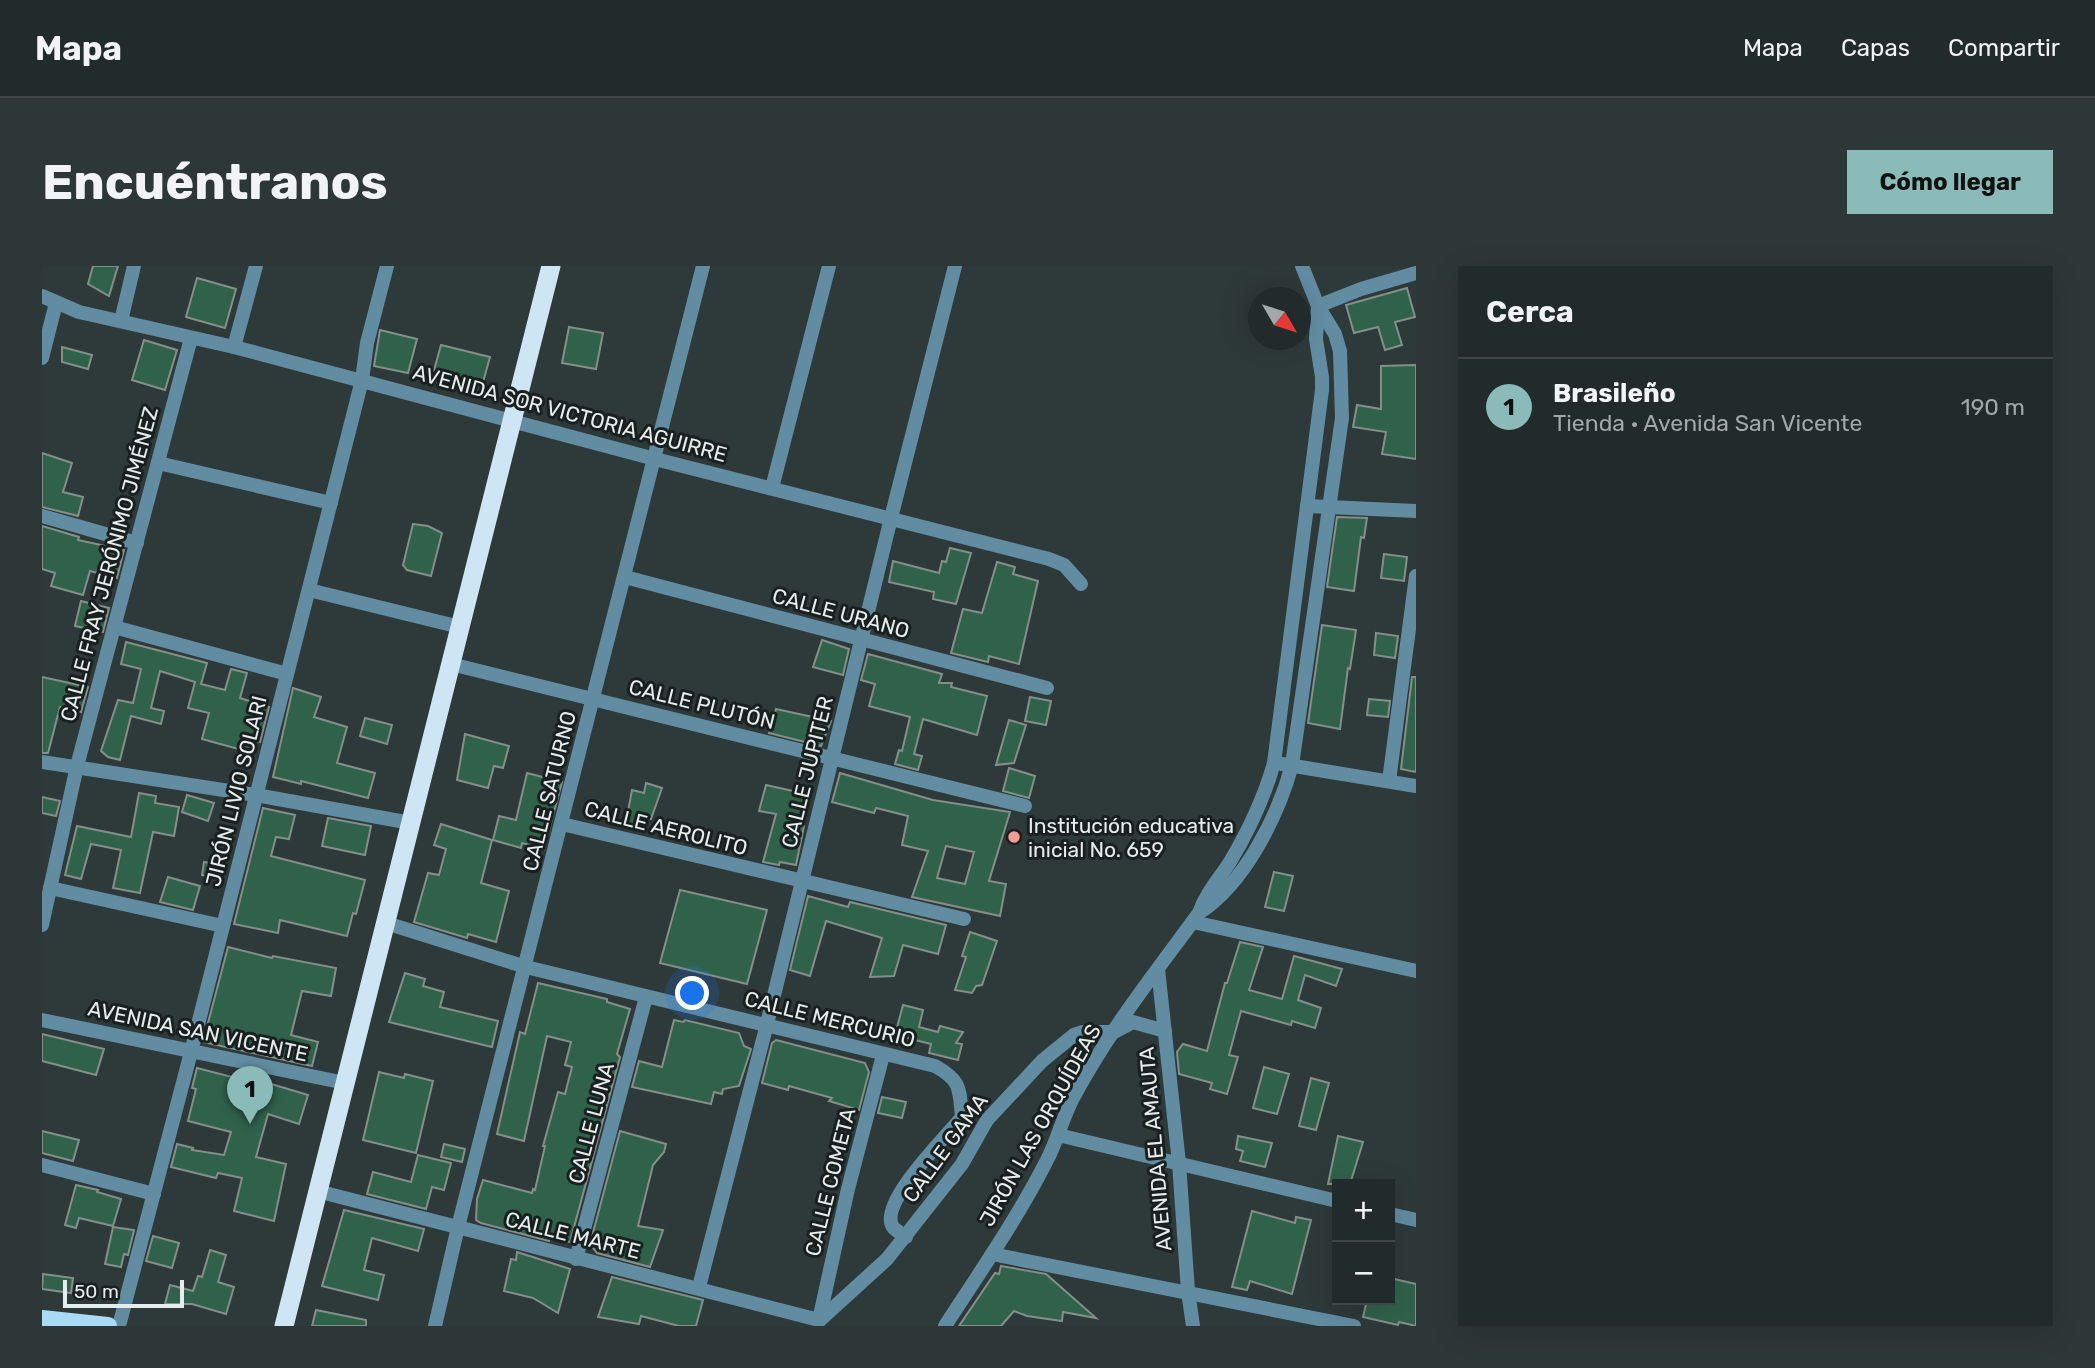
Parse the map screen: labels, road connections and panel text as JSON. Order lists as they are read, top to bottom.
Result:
{
  "streets": {
    "street": [
      "AVENIDA SOR VICTORIA AGUIRRE",
      "CALLE FRAY JERÓNIMO JIMÉNEZ",
      "CALLE URANO",
      "CALLE PLUTÓN",
      "CALLE JUPITER",
      "JIRÓN LIVIO SOLARI",
      "CALLE SATURNO",
      "CALLE AEROLITO",
      "CALLE MERCURIO",
      "AVENIDA SAN VICENTE",
      "CALLE LUNA",
      "JIRÓN LAS ORQUÍDEAS",
      "CALLE GAMA",
      "AVENIDA EL AMAUTA",
      "CALLE COMETA",
      "CALLE MARTE"
    ]
  },
  "crossings": [
    ["AVENIDA SOR VICTORIA AGUIRRE", "CALLE FRAY JERÓNIMO JIMÉNEZ"],
    ["AVENIDA SOR VICTORIA AGUIRRE", "CALLE JUPITER"],
    ["AVENIDA SOR VICTORIA AGUIRRE", "JIRÓN LIVIO SOLARI"],
    ["AVENIDA SOR VICTORIA AGUIRRE", "CALLE SATURNO"],
    ["CALLE URANO", "CALLE JUPITER"],
    ["CALLE URANO", "CALLE SATURNO"],
    ["CALLE PLUTÓN", "CALLE JUPITER"],
    ["CALLE PLUTÓN", "CALLE SATURNO"],
    ["CALLE JUPITER", "CALLE AEROLITO"],
    ["CALLE JUPITER", "CALLE MERCURIO"],
    ["CALLE JUPITER", "CALLE MARTE"],
    ["JIRÓN LIVIO SOLARI", "AVENIDA SAN VICENTE"],
    ["CALLE SATURNO", "CALLE AEROLITO"],
    ["CALLE SATURNO", "CALLE MERCURIO"],
    ["CALLE SATURNO", "CALLE MARTE"],
    ["CALLE MERCURIO", "CALLE LUNA"],
    ["CALLE MERCURIO", "CALLE GAMA"],
    ["CALLE MERCURIO", "CALLE COMETA"],
    ["CALLE LUNA", "CALLE MARTE"],
    ["JIRÓN LAS ORQUÍDEAS", "CALLE GAMA"],
    ["JIRÓN LAS ORQUÍDEAS", "AVENIDA EL AMAUTA"],
    ["CALLE GAMA", "AVENIDA EL AMAUTA"],
    ["CALLE GAMA", "CALLE COMETA"],
    ["CALLE GAMA", "CALLE MARTE"],
    ["CALLE COMETA", "CALLE MARTE"]
  ],
  "places": ["Institución educativa inicial No. 659"],
  "scale_bar": "50 m",
  "north": "bottom right",
  "page": {
    "header": "Mapa",
    "nav": ["Mapa", "Capas", "Compartir"],
    "buttons": "Cómo llegar",
    "title": "Encuéntranos",
    "heading": "Cerca",
    "list": [
      {
        "mark": "1",
        "name": "Brasileño",
        "note": "Tienda · Avenida San Vicente",
        "value": "190 m"
      }
    ],
    "pins": "1",
    "map_buttons": ["+", "−"],
    "scale": "50 m"
  }
}
